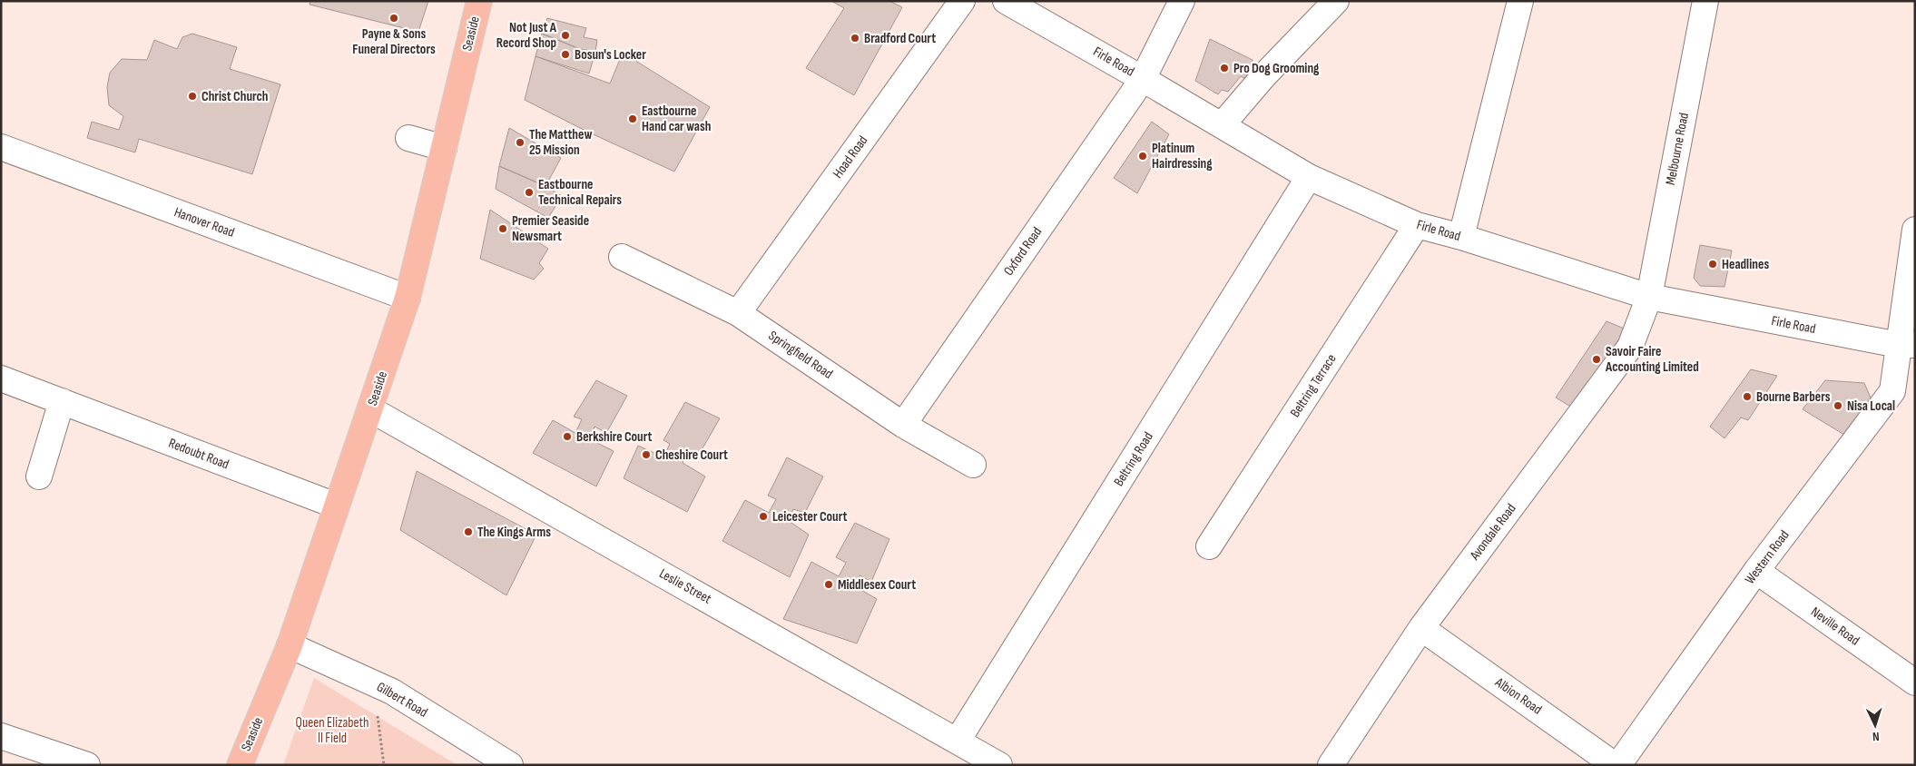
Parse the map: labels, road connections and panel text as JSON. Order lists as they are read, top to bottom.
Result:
{
  "streets": {
    "main road": ["Seaside"],
    "street": [
      "Firle Road",
      "Melbourne Road",
      "Hoad Road",
      "Hanover Road",
      "Oxford Road",
      "Springfield Road",
      "Beltring Terrace",
      "Redoubt Road",
      "Beltring Road",
      "Avondale Road",
      "Western Road",
      "Leslie Street",
      "Neville Road",
      "Albion Road",
      "Gilbert Road"
    ]
  },
  "crossings": [
    ["Seaside", "Hanover Road"],
    ["Seaside", "Redoubt Road"],
    ["Seaside", "Leslie Street"],
    ["Seaside", "Gilbert Road"],
    ["Firle Road", "Melbourne Road"],
    ["Firle Road", "Oxford Road"],
    ["Firle Road", "Beltring Terrace"],
    ["Firle Road", "Beltring Road"],
    ["Firle Road", "Avondale Road"],
    ["Firle Road", "Western Road"],
    ["Melbourne Road", "Avondale Road"],
    ["Hoad Road", "Springfield Road"],
    ["Oxford Road", "Springfield Road"],
    ["Beltring Road", "Leslie Street"],
    ["Avondale Road", "Albion Road"],
    ["Western Road", "Neville Road"]
  ],
  "parks": ["Queen Elizabeth II Field"],
  "places": [
    "Payne & Sons Funeral Directors",
    "Not Just A Record Shop",
    "Bradford Court",
    "Bosun's Locker",
    "Pro Dog Grooming",
    "Christ Church",
    "Eastbourne Hand car wash",
    "The Matthew 25 Mission",
    "Platinum Hairdressing",
    "Eastbourne Technical Repairs",
    "Premier Seaside Newsmart",
    "Headlines",
    "Savoir Faire Accounting Limited",
    "Bourne Barbers",
    "Nisa Local",
    "Berkshire Court",
    "Cheshire Court",
    "Leicester Court",
    "The Kings Arms",
    "Middlesex Court"
  ],
  "north": "bottom"
}
